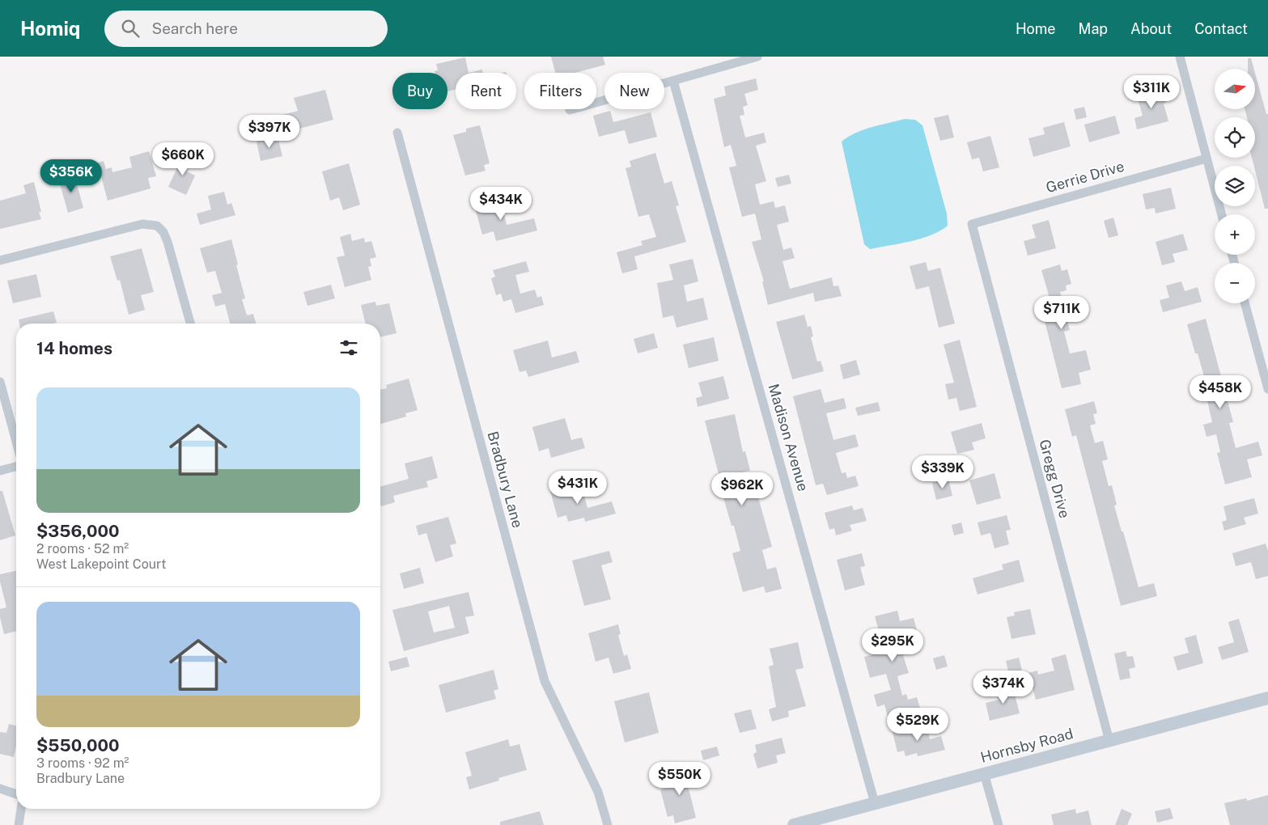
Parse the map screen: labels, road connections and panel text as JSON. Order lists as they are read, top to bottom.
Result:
{
  "streets": {
    "street": [
      "Gerrie Drive",
      "Madison Avenue",
      "Gregg Drive",
      "Bradbury Lane",
      "Hornsby Road"
    ]
  },
  "crossings": [
    ["Gerrie Drive", "Gregg Drive"],
    ["Madison Avenue", "Hornsby Road"],
    ["Gregg Drive", "Hornsby Road"]
  ],
  "north": "right",
  "page": {
    "header": "Homiq",
    "search": "Search here",
    "nav": [
      "Home",
      "Map",
      "About",
      "Contact"
    ],
    "map_buttons": ["+", "−"],
    "chip": [
      "Buy",
      "Rent",
      "Filters",
      "New"
    ],
    "price": [
      "$311K",
      "$397K",
      "$660K",
      "$356K",
      "$434K",
      "$711K",
      "$458K",
      "$339K",
      "$431K",
      "$962K",
      "$295K",
      "$374K",
      "$529K",
      "$550K"
    ],
    "heading": "14 homes",
    "list": [
      {
        "name": "$356,000",
        "note": "2 rooms · 52 m² · West Lakepoint Court"
      },
      {
        "name": "$550,000",
        "note": "3 rooms · 92 m² · Bradbury Lane"
      }
    ]
  }
}
